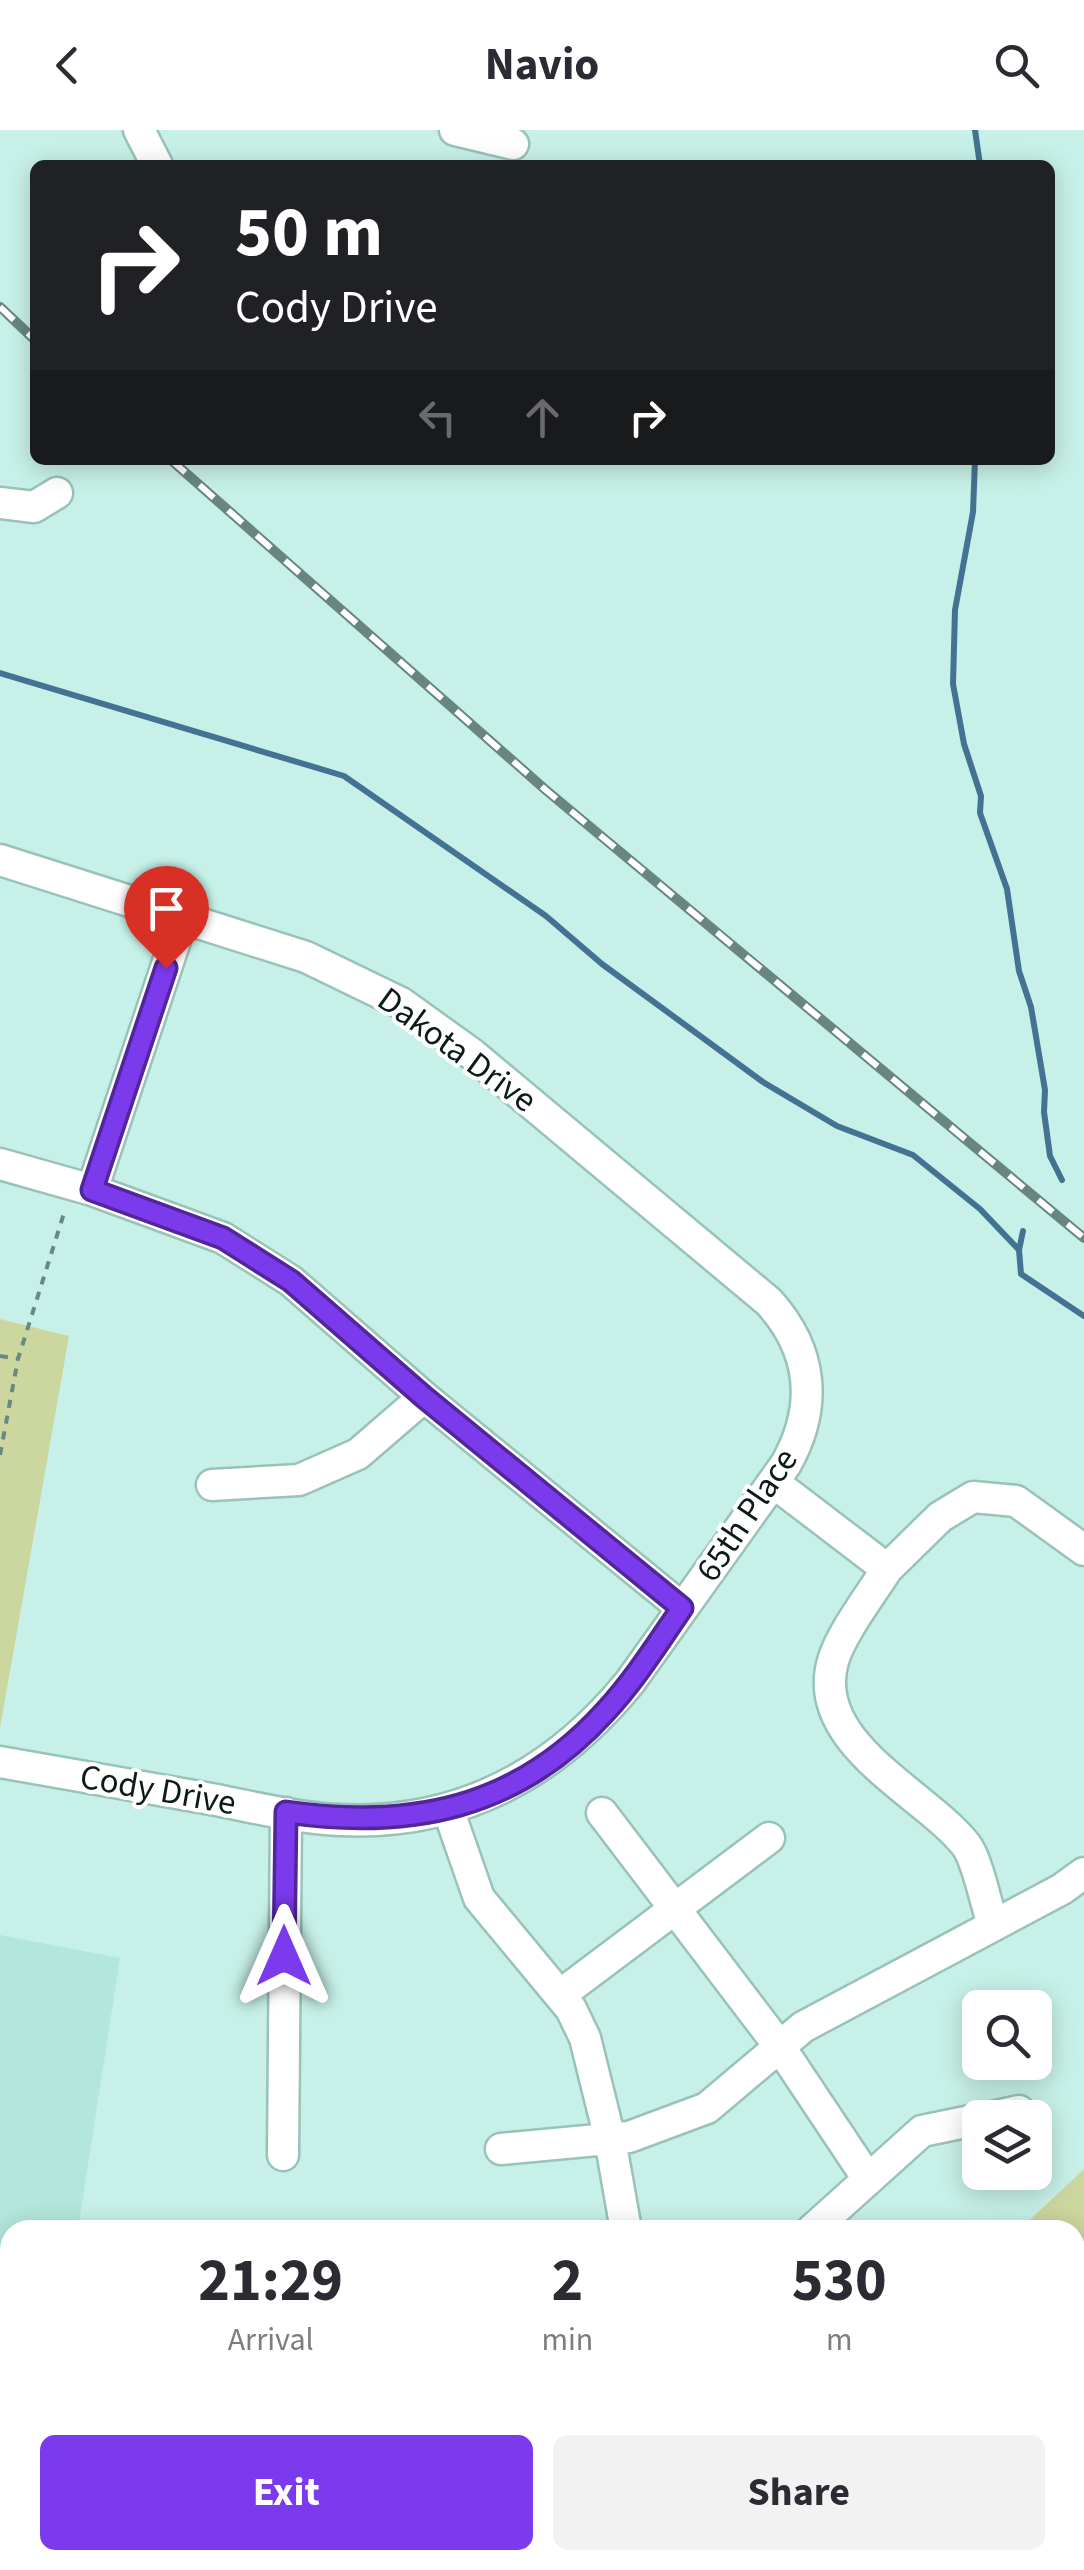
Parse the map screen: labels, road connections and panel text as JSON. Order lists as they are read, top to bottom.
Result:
{
  "streets": {
    "street": ["Dakota Drive", "65th Place", "Cody Drive"]
  },
  "crossings": [
    ["Dakota Drive", "65th Place"],
    ["65th Place", "Cody Drive"]
  ],
  "page": {
    "header": "Navio",
    "turn": ["50 m", "Cody Drive"],
    "eta": [
      "21:29",
      "Arrival",
      "2",
      "min",
      "530",
      "m"
    ],
    "buttons": ["Exit", "Share"]
  }
}
